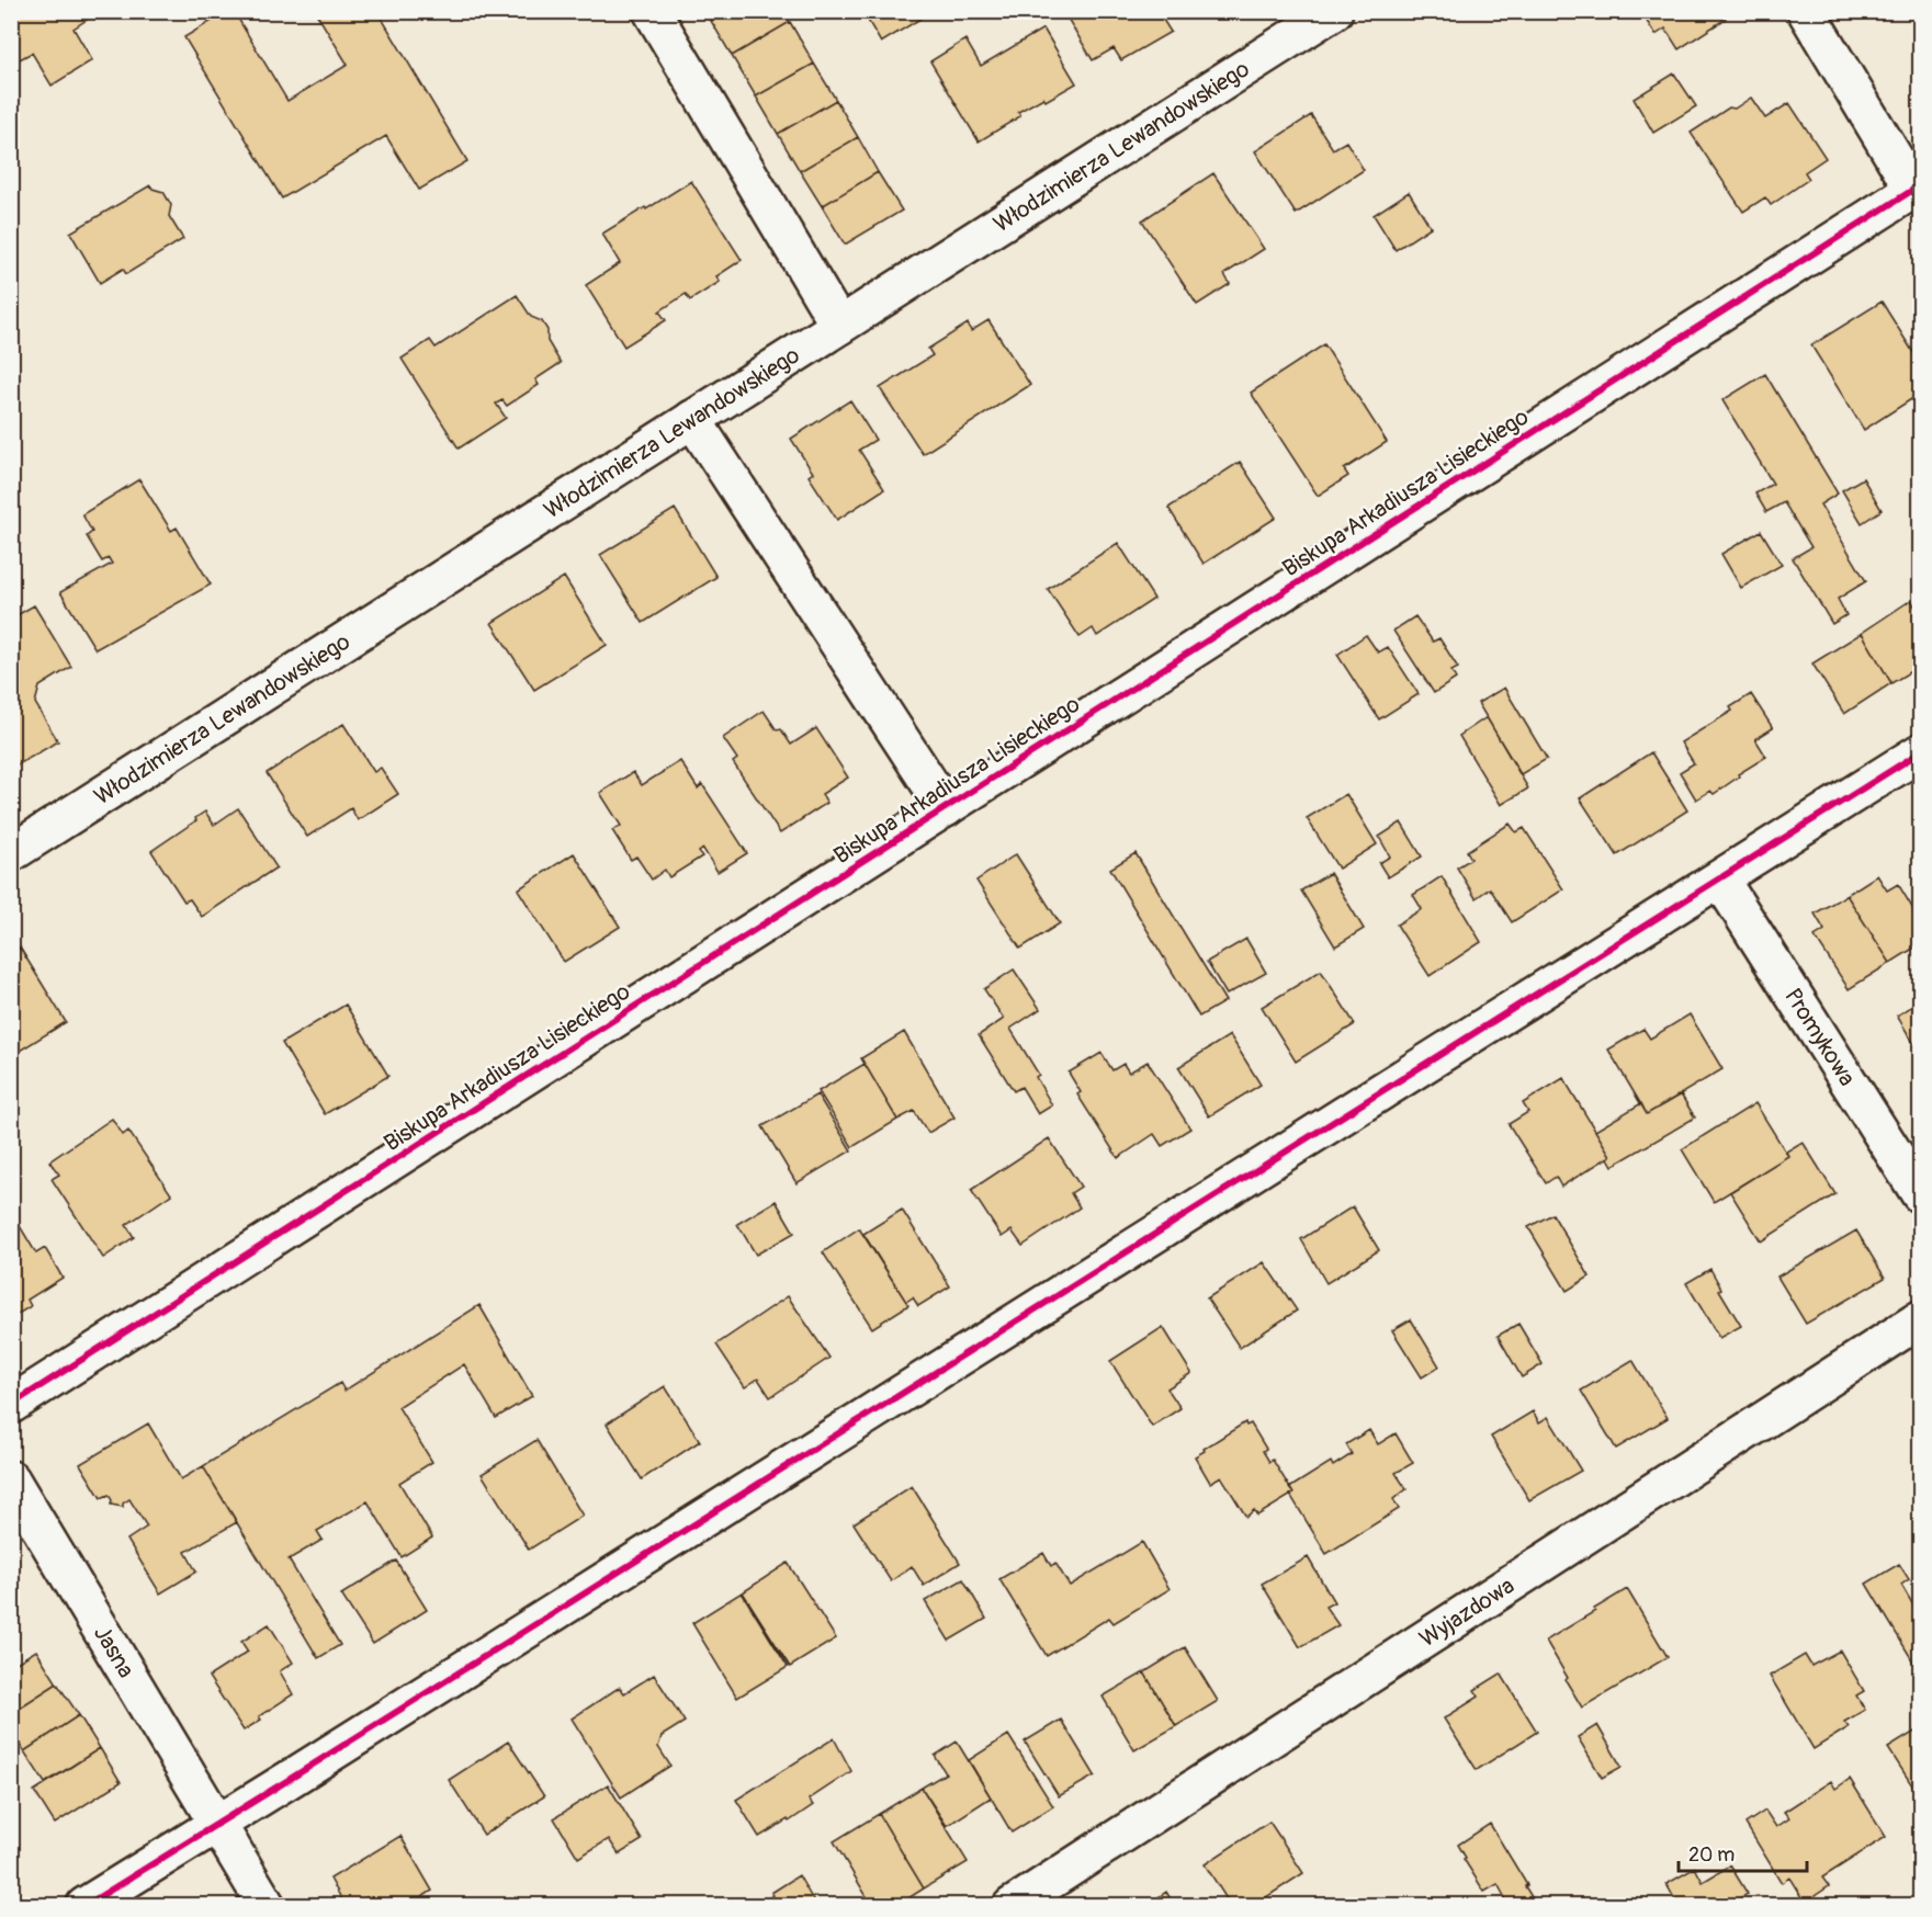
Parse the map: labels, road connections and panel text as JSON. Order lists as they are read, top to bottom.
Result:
{
  "streets": {
    "street": [
      "Włodzimierza Lewandowskiego",
      "Biskupa Arkadiusza Lisieckiego",
      "Promykowa",
      "Wyjazdowa",
      "Jasna"
    ]
  },
  "scale_bar": "20 m"
}
